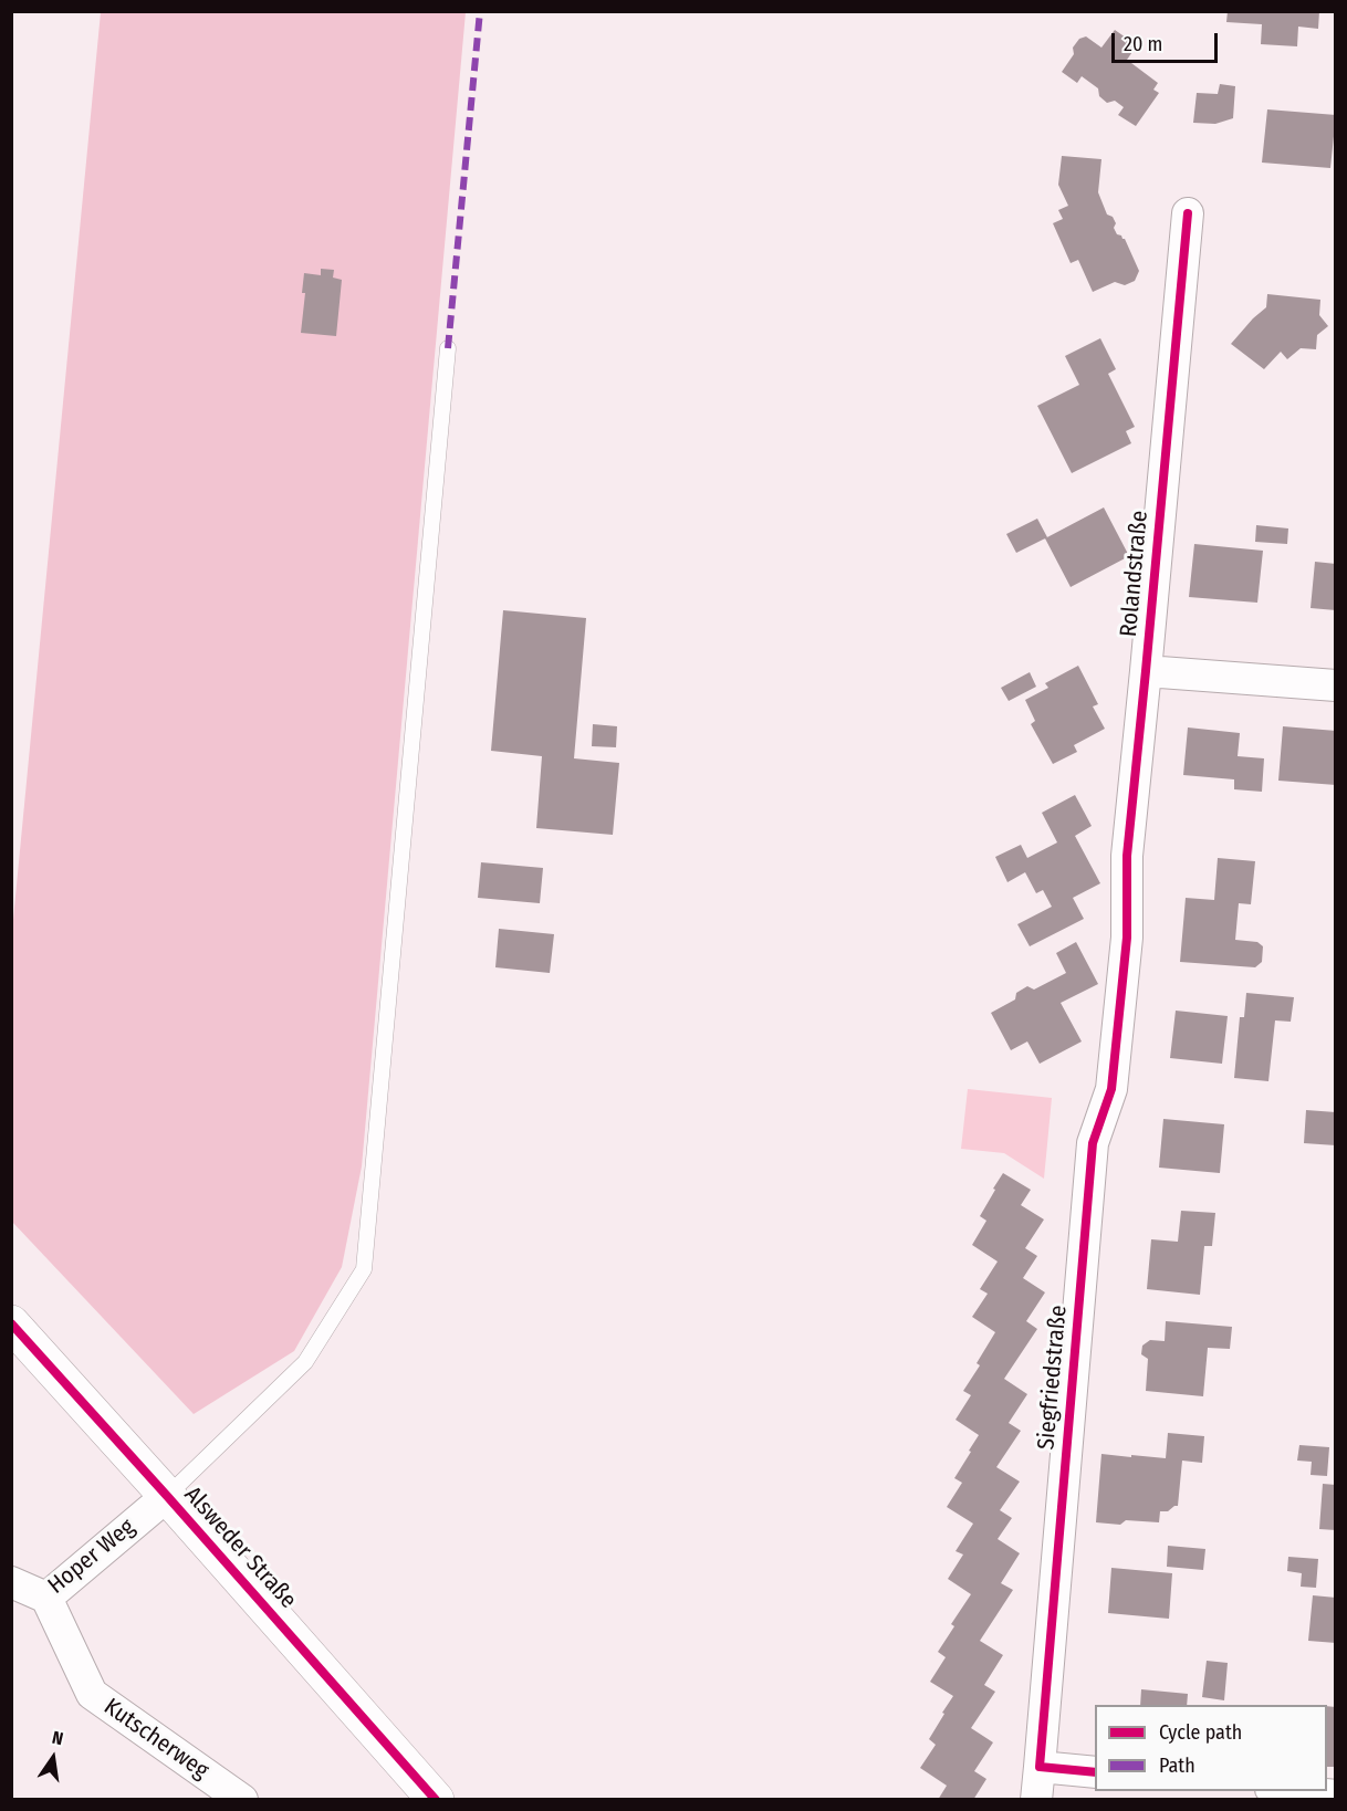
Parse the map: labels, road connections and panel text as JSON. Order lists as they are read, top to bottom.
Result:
{
  "streets": {
    "street": [
      "Rolandstraße",
      "Siegfriedstraße",
      "Alsweder Straße",
      "Hoper Weg",
      "Kutscherweg"
    ]
  },
  "crossings": [
    ["Rolandstraße", "Siegfriedstraße"],
    ["Alsweder Straße", "Hoper Weg"],
    ["Hoper Weg", "Kutscherweg"]
  ],
  "legend": ["Cycle path", "Path"],
  "scale_bar": "20 m",
  "north": "top"
}
